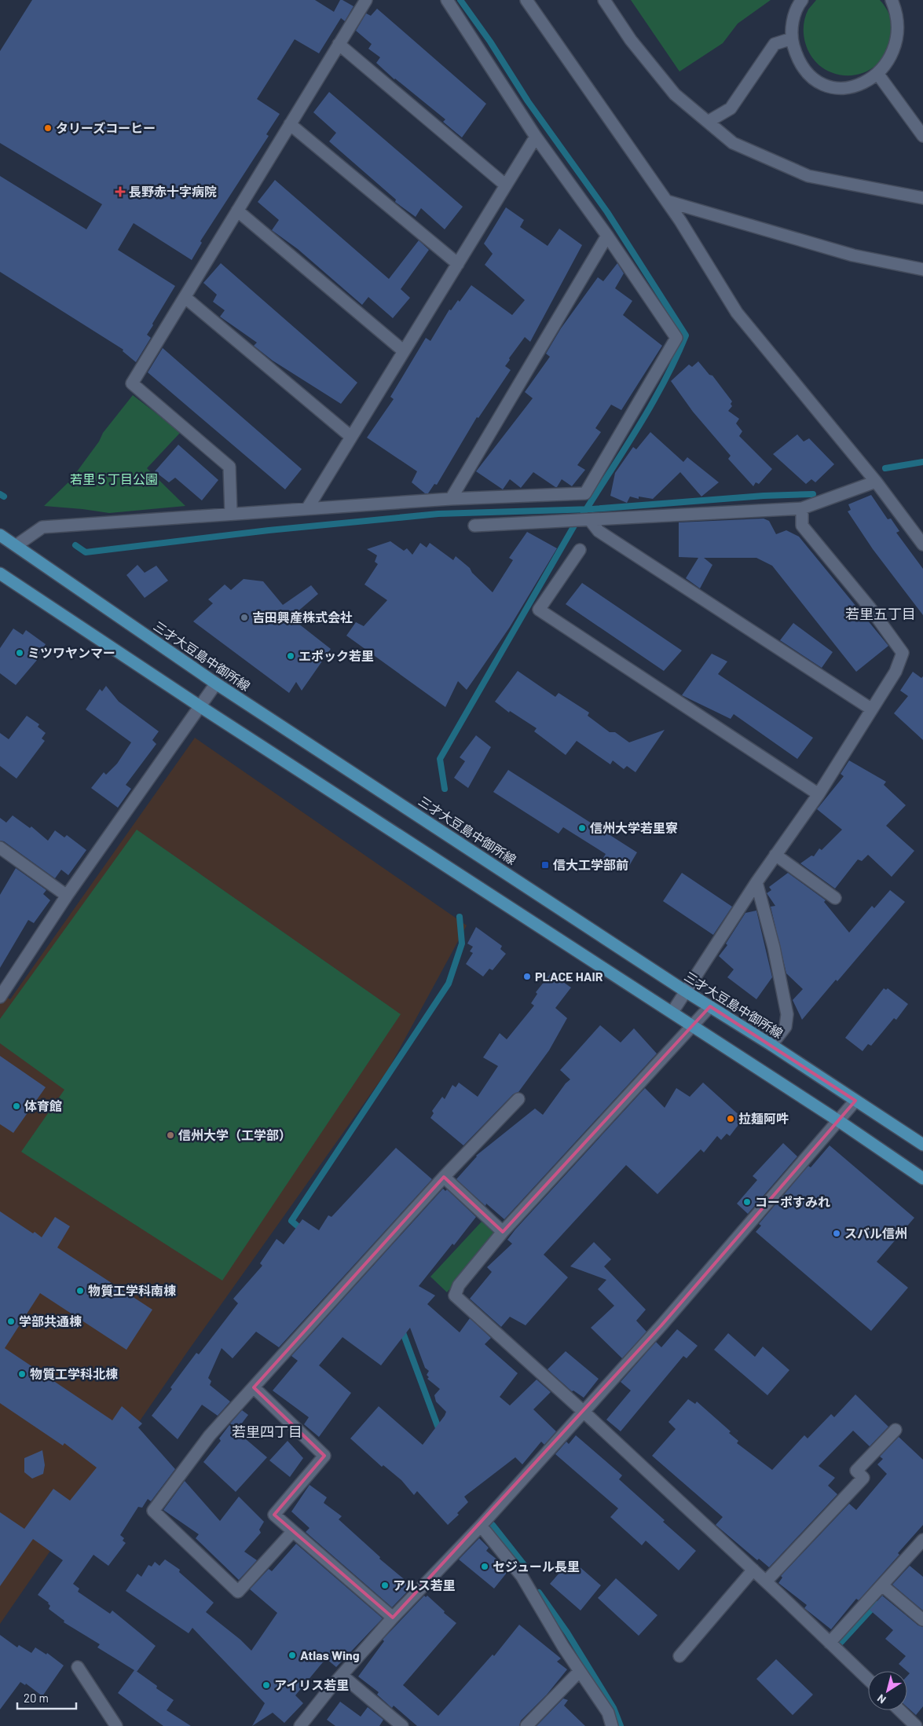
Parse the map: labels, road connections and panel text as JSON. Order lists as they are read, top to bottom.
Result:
{
  "streets": {
    "main road": ["三才大豆島中御所線"]
  },
  "districts": ["若里五丁目", "若里四丁目"],
  "parks": ["若里５丁目公園"],
  "places": {
    "other": [
      "タリーズコーヒー",
      "吉田興産株式会社",
      "ミツワヤンマー",
      "エポック若里",
      "信州大学若里寮",
      "PLACE HAIR",
      "体育館",
      "拉麺阿吽",
      "信州大学（工学部）",
      "コーポすみれ",
      "スバル信州",
      "物質工学科南棟",
      "学部共通棟",
      "物質工学科北棟",
      "セジュール長里",
      "アルス若里",
      "Atlas Wing",
      "アイリス若里"
    ],
    "health": ["長野赤十字病院"],
    "transit": ["信大工学部前"]
  },
  "scale_bar": "20 m",
  "north": "bottom left"
}
